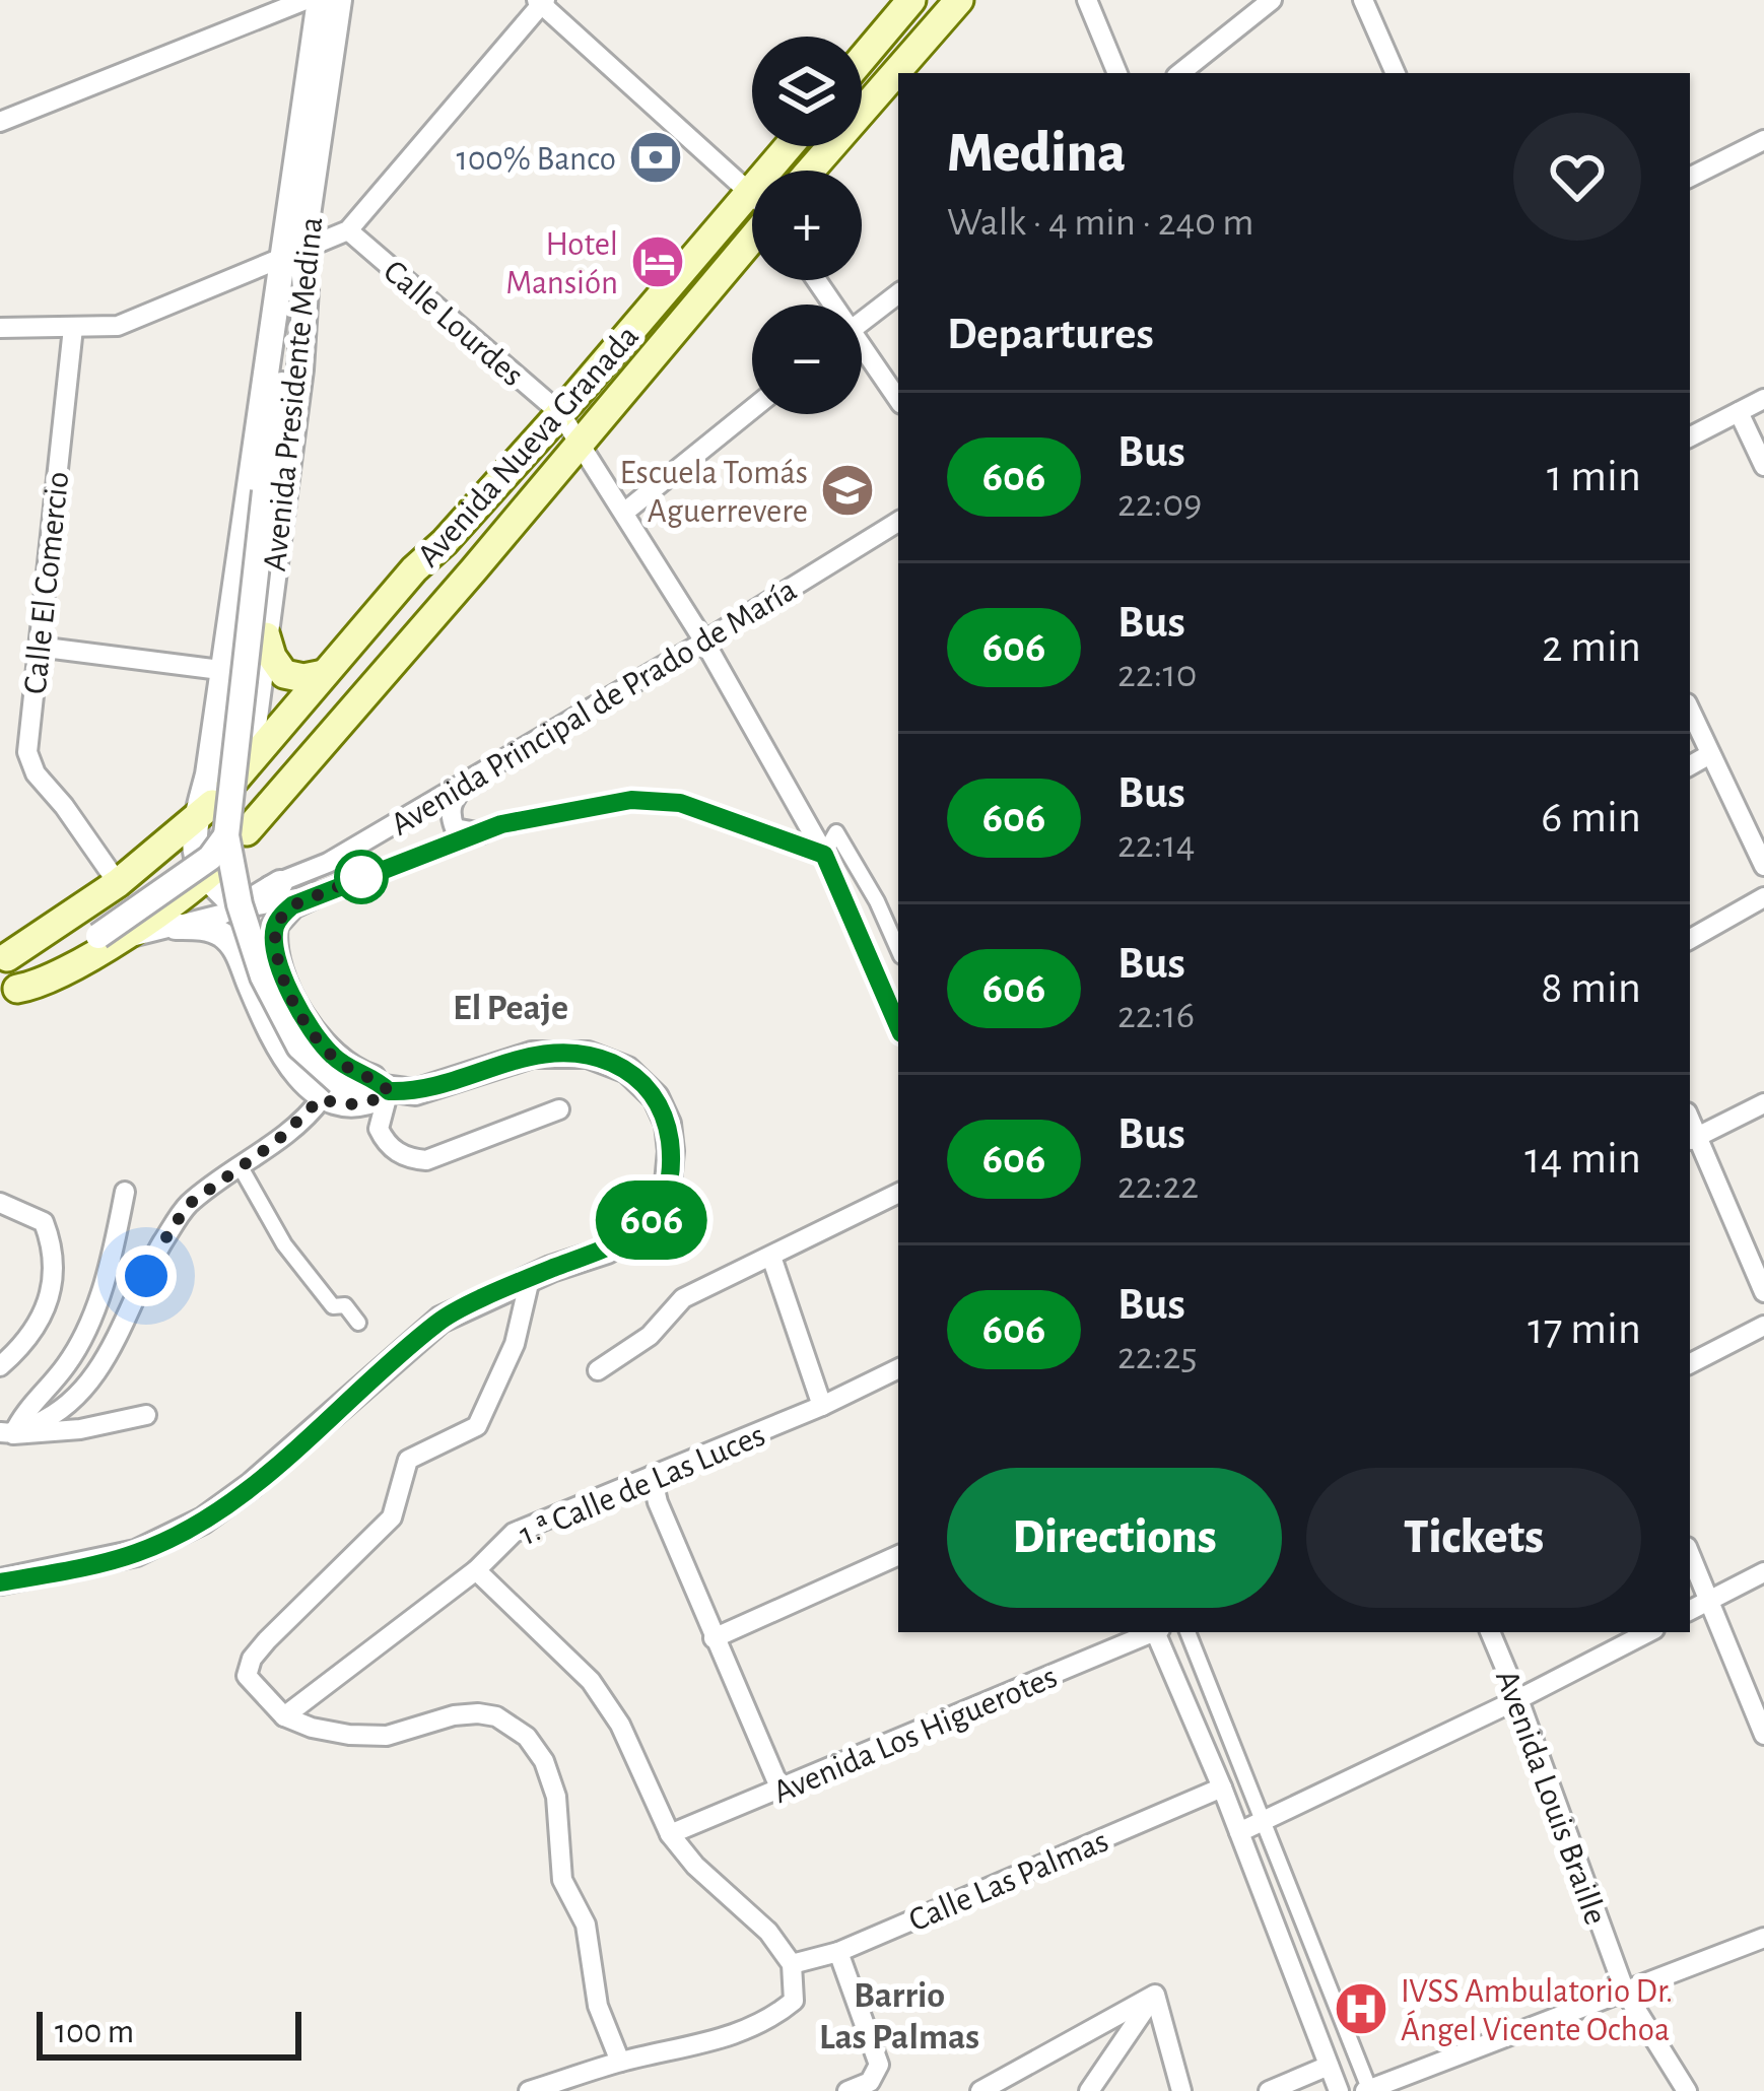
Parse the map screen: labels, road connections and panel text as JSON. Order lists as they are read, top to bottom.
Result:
{
  "streets": {
    "main road": ["Avenida Nueva Granada"],
    "street": [
      "Calle Lourdes",
      "Avenida Presidente Medina",
      "Calle El Comercio",
      "Avenida Principal de Prado de María",
      "1.ª Calle de Las Luces",
      "Avenida Los Higuerotes",
      "Avenida Louis Braille",
      "Calle Las Palmas"
    ]
  },
  "crossings": [
    ["Calle Lourdes", "Avenida Nueva Granada"],
    ["Avenida Presidente Medina", "Avenida Nueva Granada"],
    ["Avenida Nueva Granada", "Calle El Comercio"]
  ],
  "districts": ["El Peaje", "Barrio Las Palmas"],
  "places": {
    "bank": ["100% Banco"],
    "hotel": ["Hotel Mansión"],
    "school or university": ["Escuela Tomás Aguerrevere"],
    "hospital": ["IVSS Ambulatorio Dr. Ángel Vicente Ochoa"]
  },
  "lines": ["bus line 606"],
  "scale_bar": "100 m",
  "page": {
    "on_map": "606",
    "map_buttons": ["+", "−"],
    "heading": [
      ["Medina", "Walk · 4 min · 240 m"],
      "Departures"
    ],
    "list": [
      {
        "mark": "606",
        "name": "Bus",
        "note": "22:09",
        "value": "1 min"
      },
      {
        "mark": "606",
        "name": "Bus",
        "note": "22:10",
        "value": "2 min"
      },
      {
        "mark": "606",
        "name": "Bus",
        "note": "22:14",
        "value": "6 min"
      },
      {
        "mark": "606",
        "name": "Bus",
        "note": "22:16",
        "value": "8 min"
      },
      {
        "mark": "606",
        "name": "Bus",
        "note": "22:22",
        "value": "14 min"
      },
      {
        "mark": "606",
        "name": "Bus",
        "note": "22:25",
        "value": "17 min"
      }
    ],
    "buttons": ["Directions", "Tickets"],
    "scale": "100 m"
  }
}
